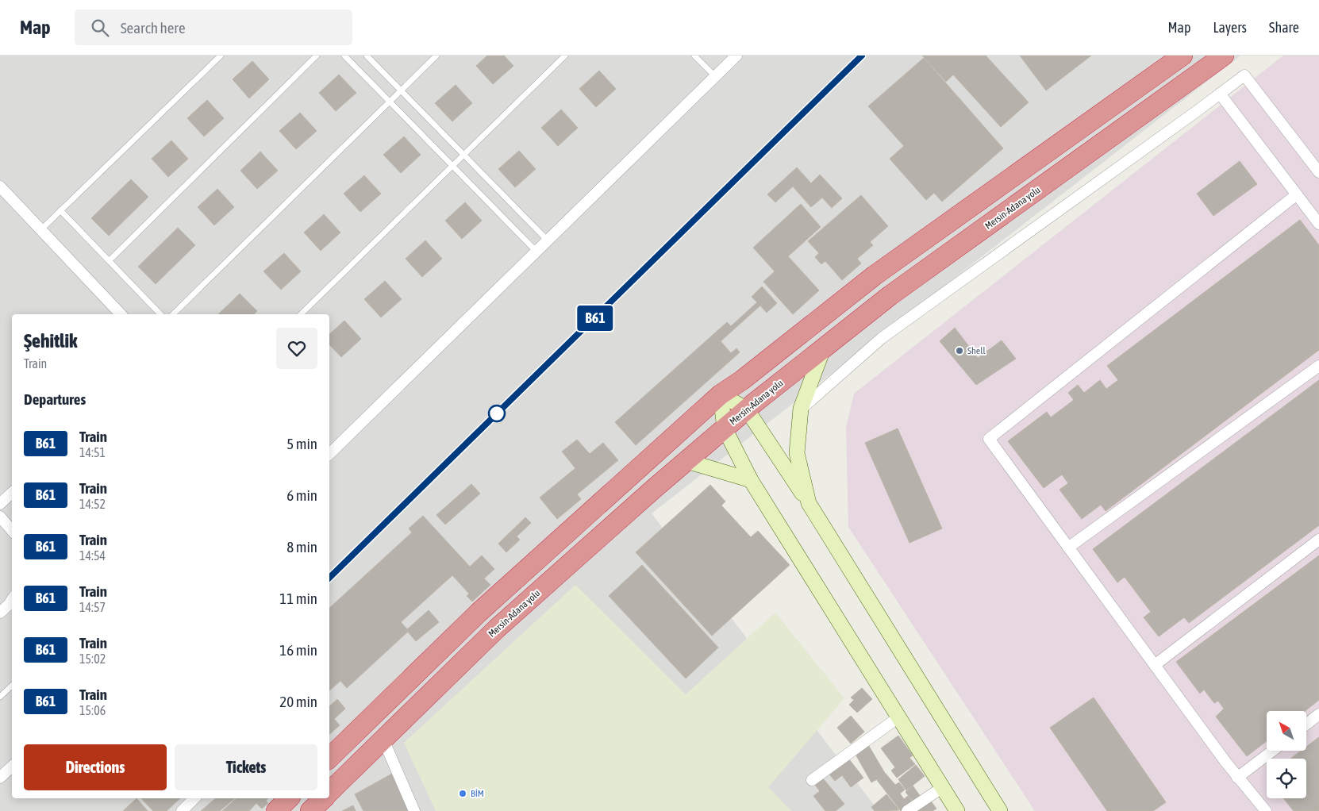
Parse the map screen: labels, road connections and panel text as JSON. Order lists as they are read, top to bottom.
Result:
{
  "streets": {
    "highway": ["Mersin-Adana yolu"]
  },
  "places": ["Shell", "BİM"],
  "north": "top left",
  "page": {
    "header": "Map",
    "search": "Search here",
    "nav": ["Map", "Layers", "Share"],
    "on_map": "B61",
    "heading": [
      ["Şehitlik", "Train"],
      "Departures"
    ],
    "list": [
      {
        "mark": "B61",
        "name": "Train",
        "note": "14:51",
        "value": "5 min"
      },
      {
        "mark": "B61",
        "name": "Train",
        "note": "14:52",
        "value": "6 min"
      },
      {
        "mark": "B61",
        "name": "Train",
        "note": "14:54",
        "value": "8 min"
      },
      {
        "mark": "B61",
        "name": "Train",
        "note": "14:57",
        "value": "11 min"
      },
      {
        "mark": "B61",
        "name": "Train",
        "note": "15:02",
        "value": "16 min"
      },
      {
        "mark": "B61",
        "name": "Train",
        "note": "15:06",
        "value": "20 min"
      }
    ],
    "buttons": ["Directions", "Tickets"]
  }
}
